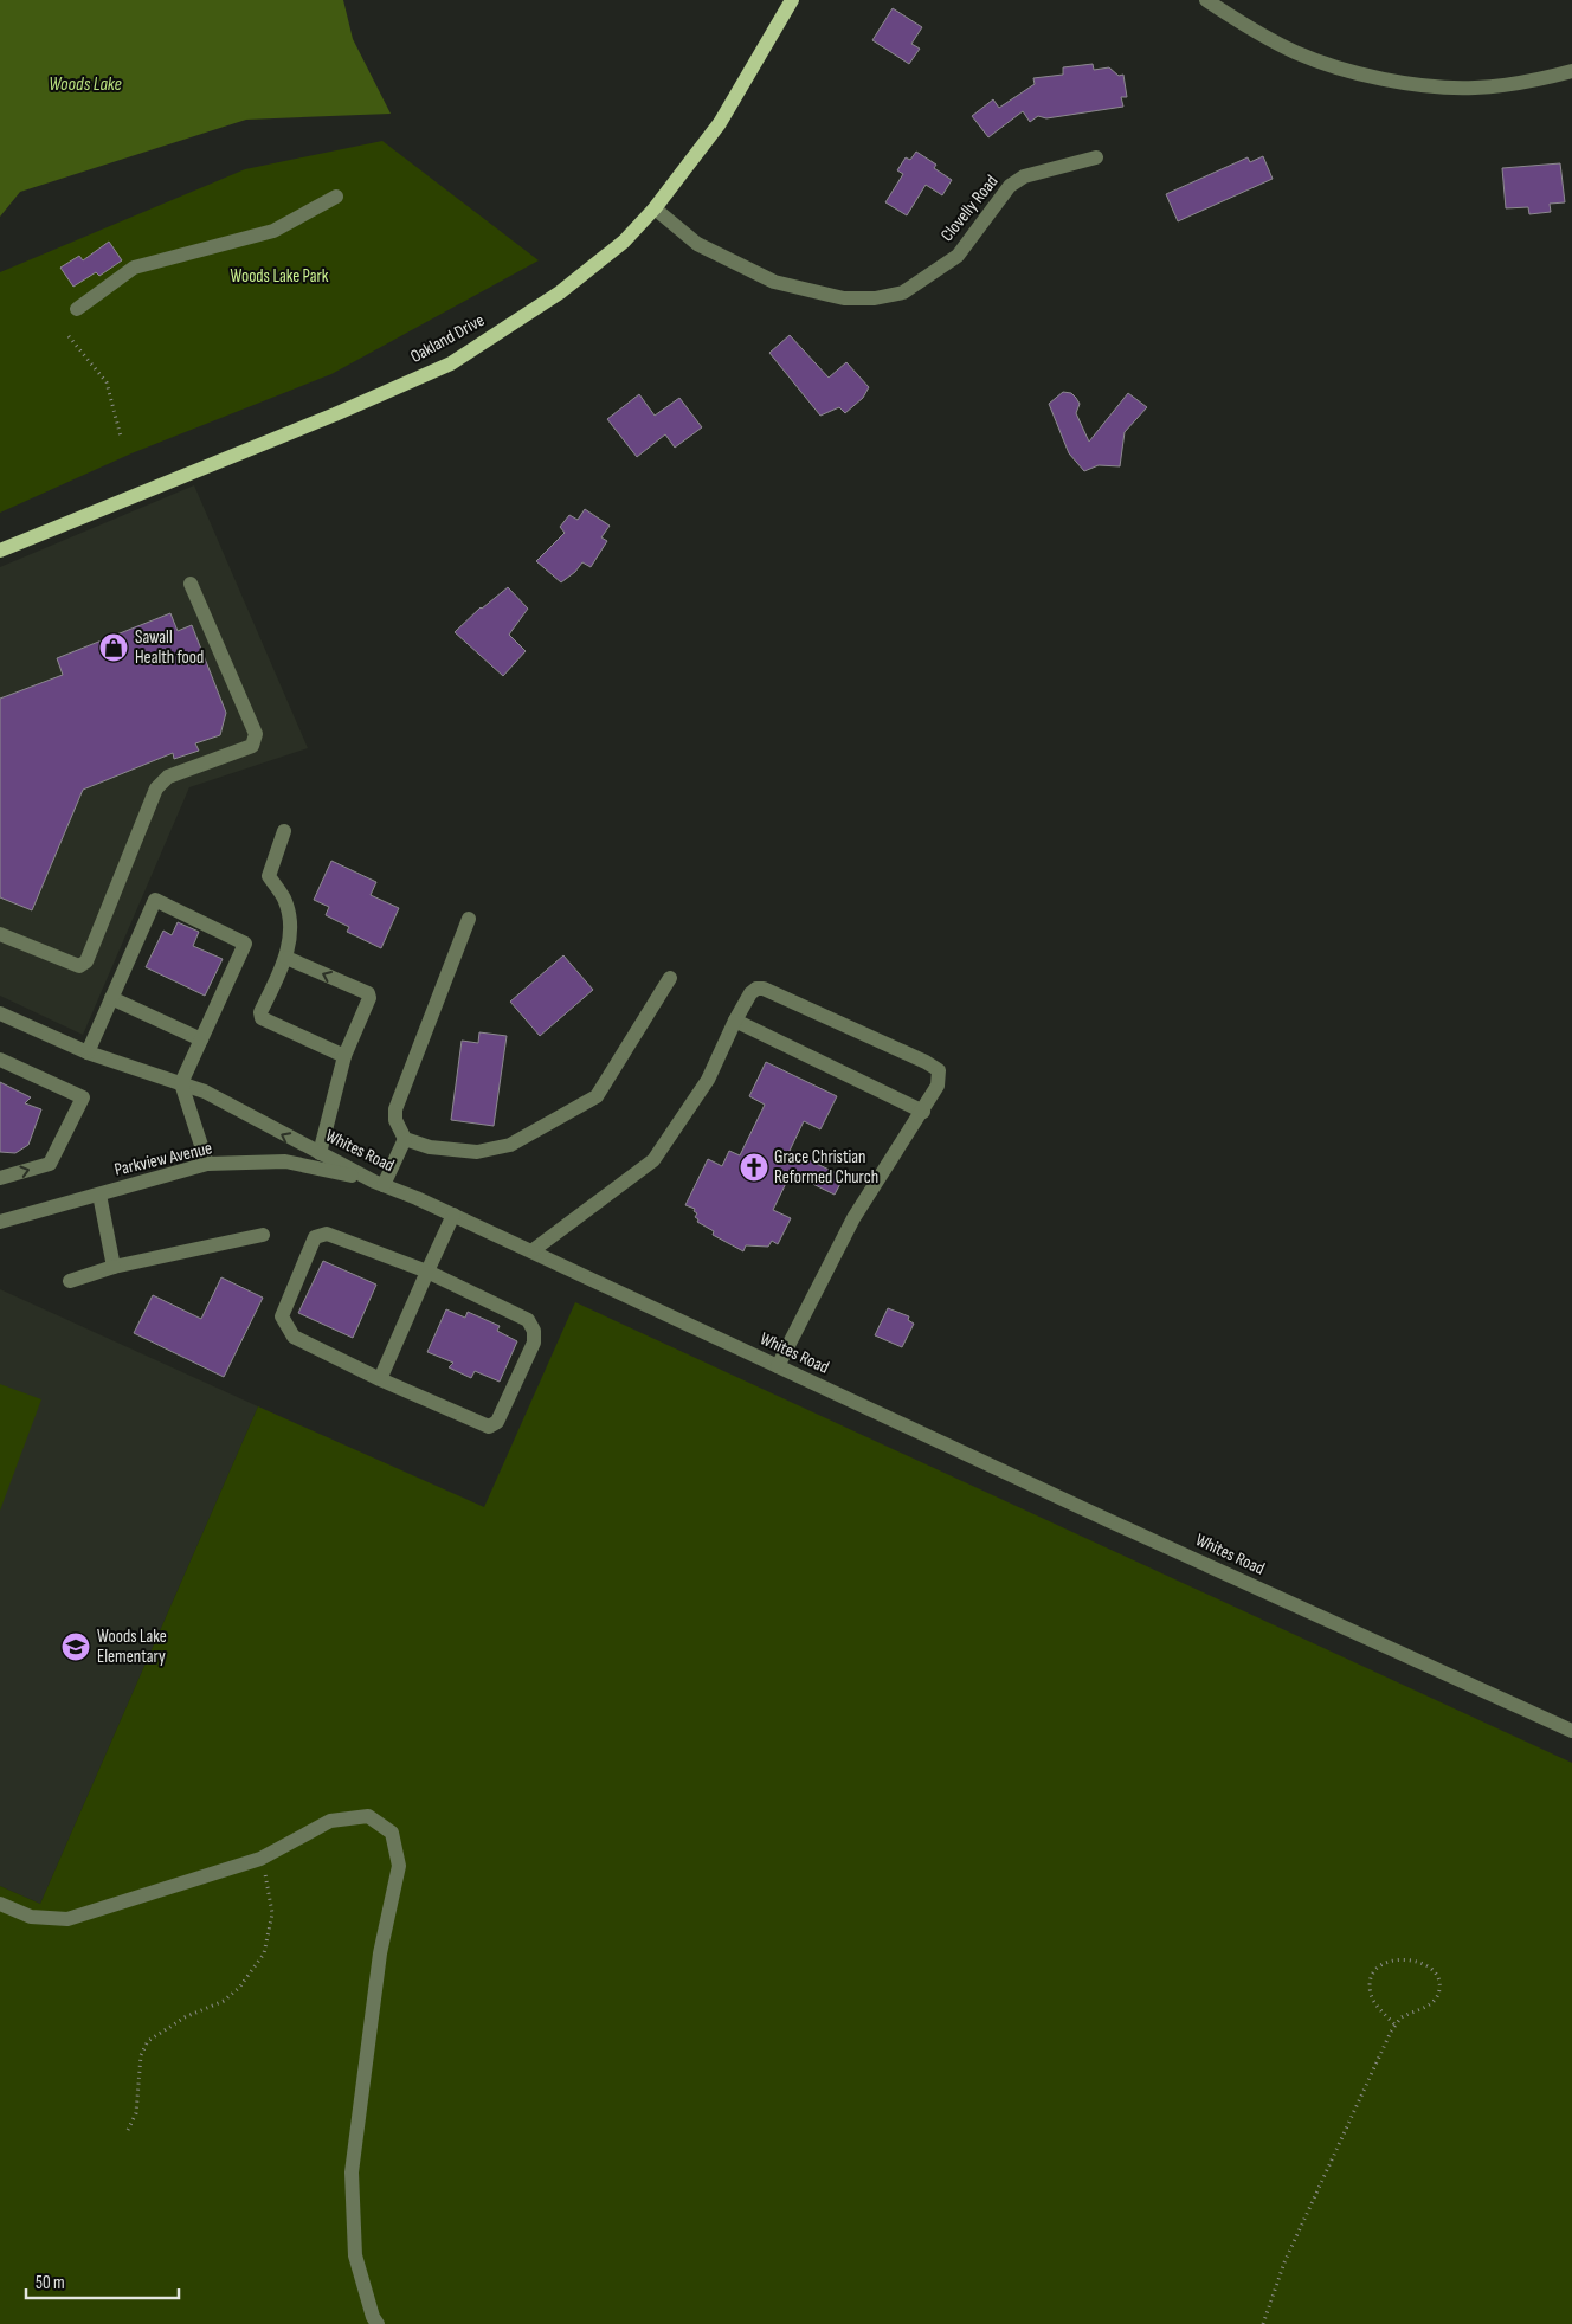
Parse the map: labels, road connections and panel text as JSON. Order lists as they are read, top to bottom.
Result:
{
  "streets": {
    "main road": ["Oakland Drive"],
    "street": ["Clovelly Road", "Whites Road", "Parkview Avenue"]
  },
  "crossings": [
    ["Clovelly Road", "Oakland Drive"],
    ["Whites Road", "Parkview Avenue"]
  ],
  "water": ["Woods Lake"],
  "parks": ["Woods Lake Park"],
  "places": {
    "shop": ["Sawall Health food"],
    "church": ["Grace Christian Reformed Church"],
    "school or university": ["Woods Lake Elementary"]
  },
  "scale_bar": "50 m"
}
